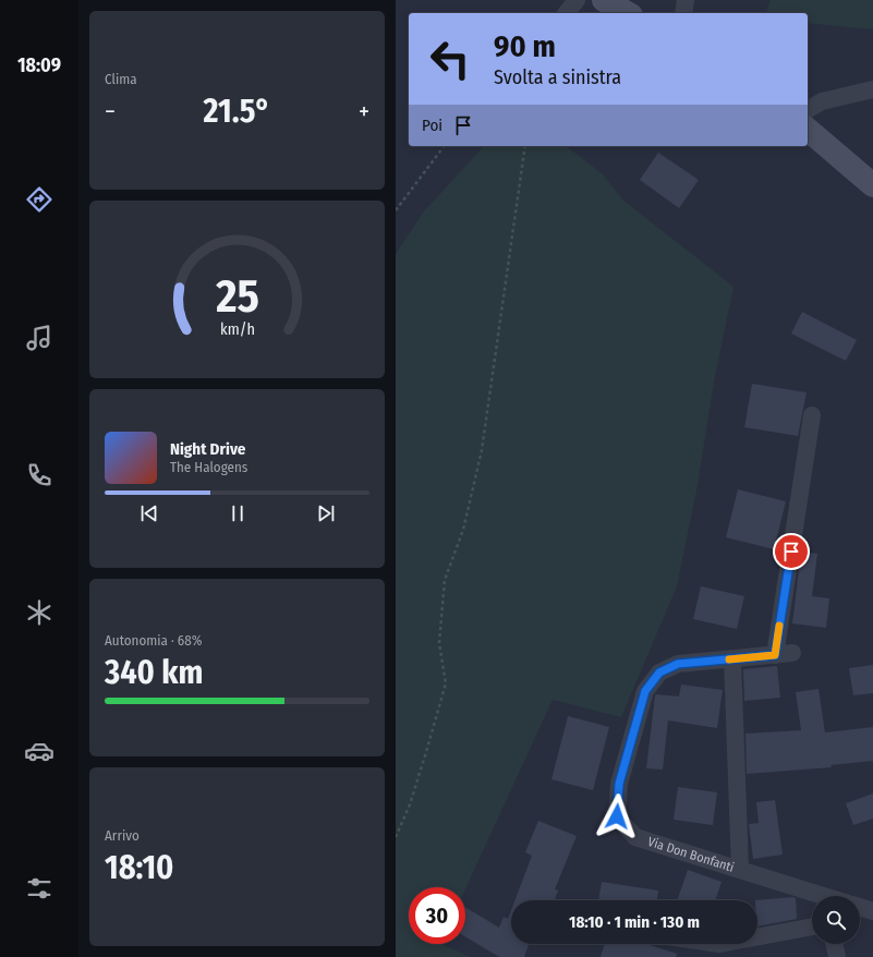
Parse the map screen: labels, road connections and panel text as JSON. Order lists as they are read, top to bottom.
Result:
{
  "streets": {
    "street": ["Via Don Bonfanti"]
  },
  "page": {
    "tabs": "18:09",
    "tile": [
      "Clima",
      ["Autonomia · 68%", "340 km"],
      ["Arrivo", "18:10"]
    ],
    "turn": ["90 m", "Svolta a sinistra"],
    "heat": ["−", "21.5°", "+"],
    "then": "Poi",
    "song": ["Night Drive", "The Halogens"],
    "limit": "30",
    "trip": "18:10 · 1 min · 130 m",
    "gauge": ["25", "km/h"]
  }
}
